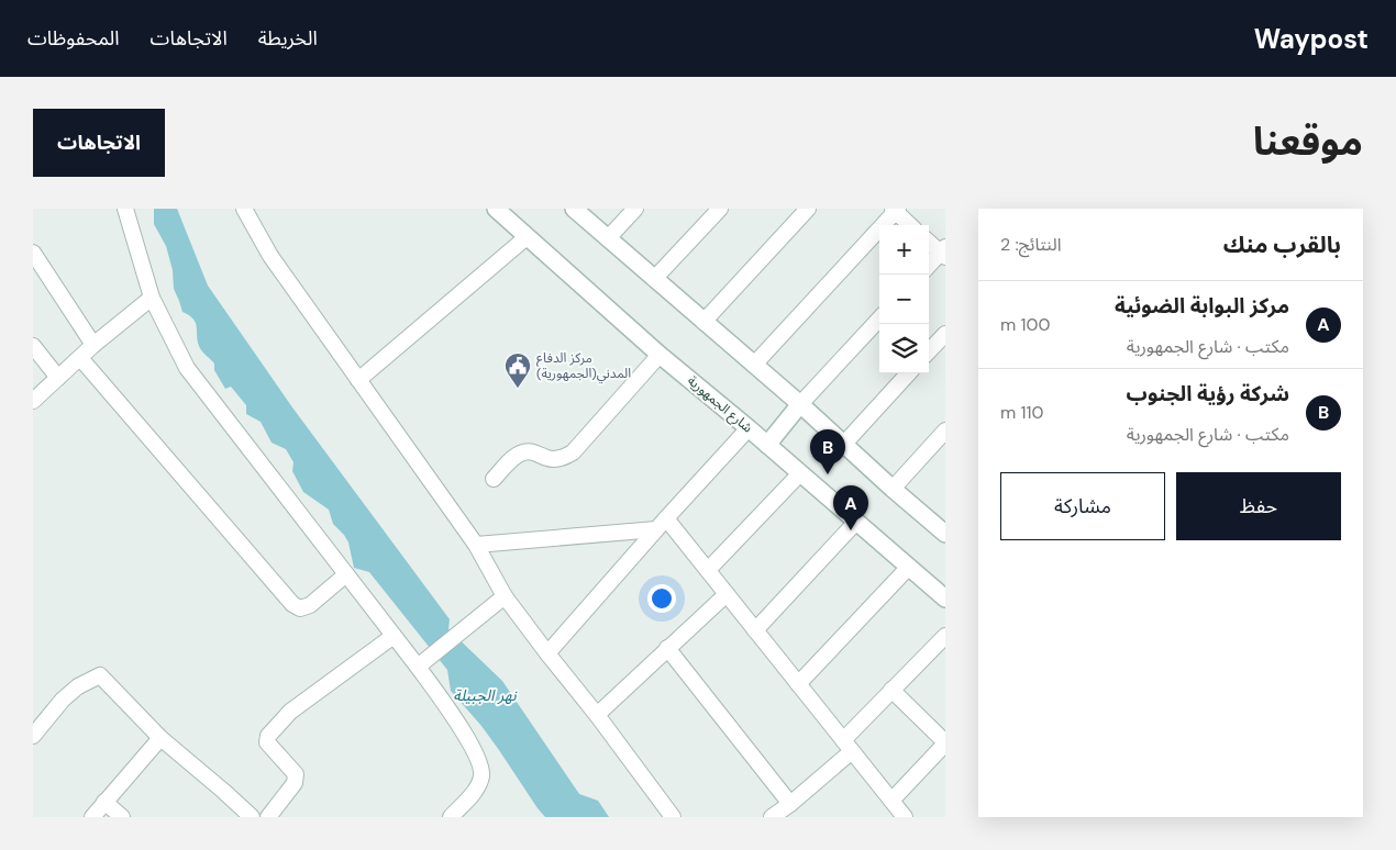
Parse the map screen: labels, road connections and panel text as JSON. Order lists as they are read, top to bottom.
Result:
{
  "streets": {
    "main road": ["شارع الجمهورية"]
  },
  "water": ["نهر الجبيلة"],
  "places": {
    "public building": ["مركز الدفاع المدني(الجمهورية)"]
  },
  "page": {
    "header": "Waypost",
    "nav": ["الخريطة", "الاتجاهات", "المحفوظات"],
    "title": "موقعنا",
    "buttons": [
      "الاتجاهات",
      ["حفظ", "مشاركة"]
    ],
    "heading": ["بالقرب منك", "النتائج: 2"],
    "map_buttons": ["+", "−"],
    "list": [
      {
        "mark": "A",
        "name": "مركز البوابة الضوئية",
        "note": "مكتب · شارع الجمهورية",
        "value": "100 m"
      },
      {
        "mark": "B",
        "name": "شركة رؤية الجنوب",
        "note": "مكتب · شارع الجمهورية",
        "value": "110 m"
      }
    ],
    "pins": ["B", "A"]
  }
}
